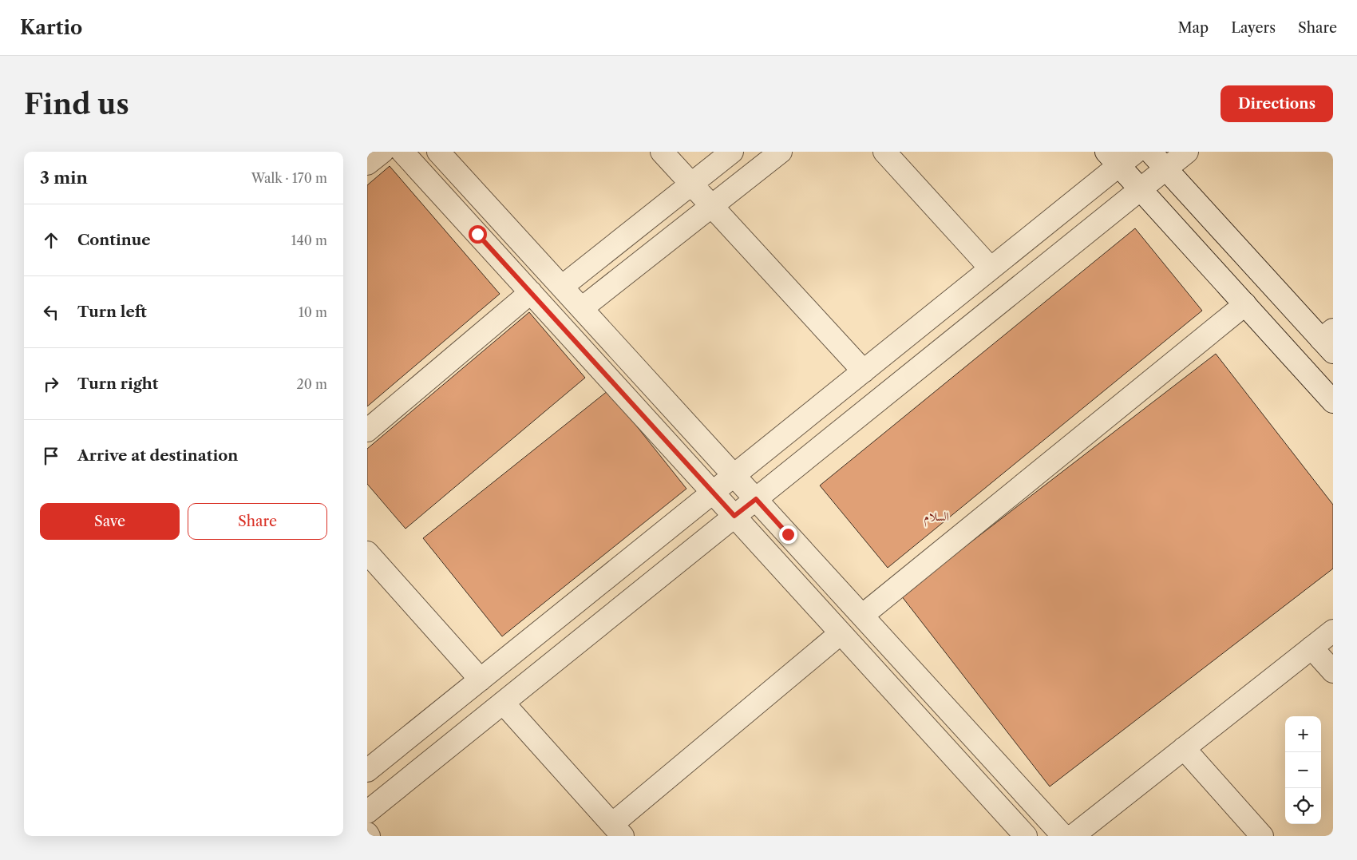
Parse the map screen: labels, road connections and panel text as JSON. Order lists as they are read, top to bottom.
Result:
{
  "districts": ["السلام"],
  "page": {
    "header": "Kartio",
    "nav": ["Map", "Layers", "Share"],
    "buttons": [
      "Directions",
      ["Save", "Share"]
    ],
    "title": "Find us",
    "heading": ["3 min", "Walk · 170 m"],
    "list": [
      ["Continue", "140 m"],
      ["Turn left", "10 m"],
      ["Turn right", "20 m"],
      "Arrive at destination"
    ],
    "map_buttons": ["+", "−"]
  }
}
